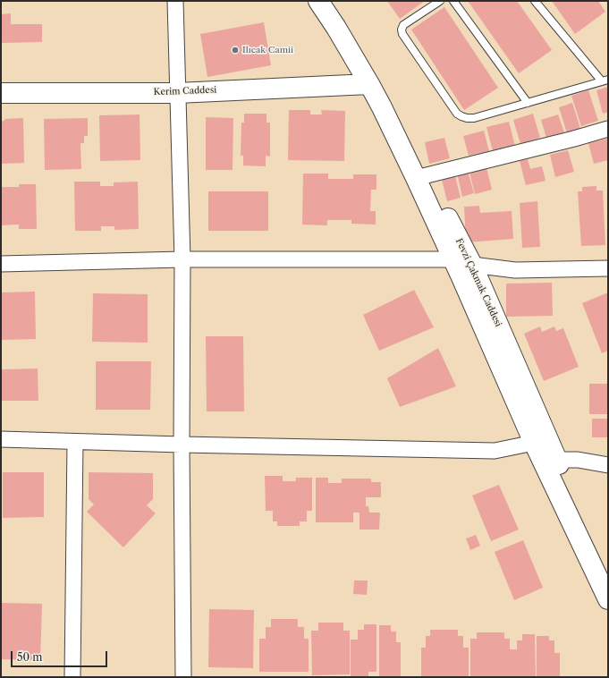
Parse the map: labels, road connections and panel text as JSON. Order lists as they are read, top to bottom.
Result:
{
  "streets": {
    "street": ["Kerim Caddesi", "Fevzi Çakmak Caddesi"]
  },
  "places": ["Ilıcak Camii"],
  "scale_bar": "50 m"
}
